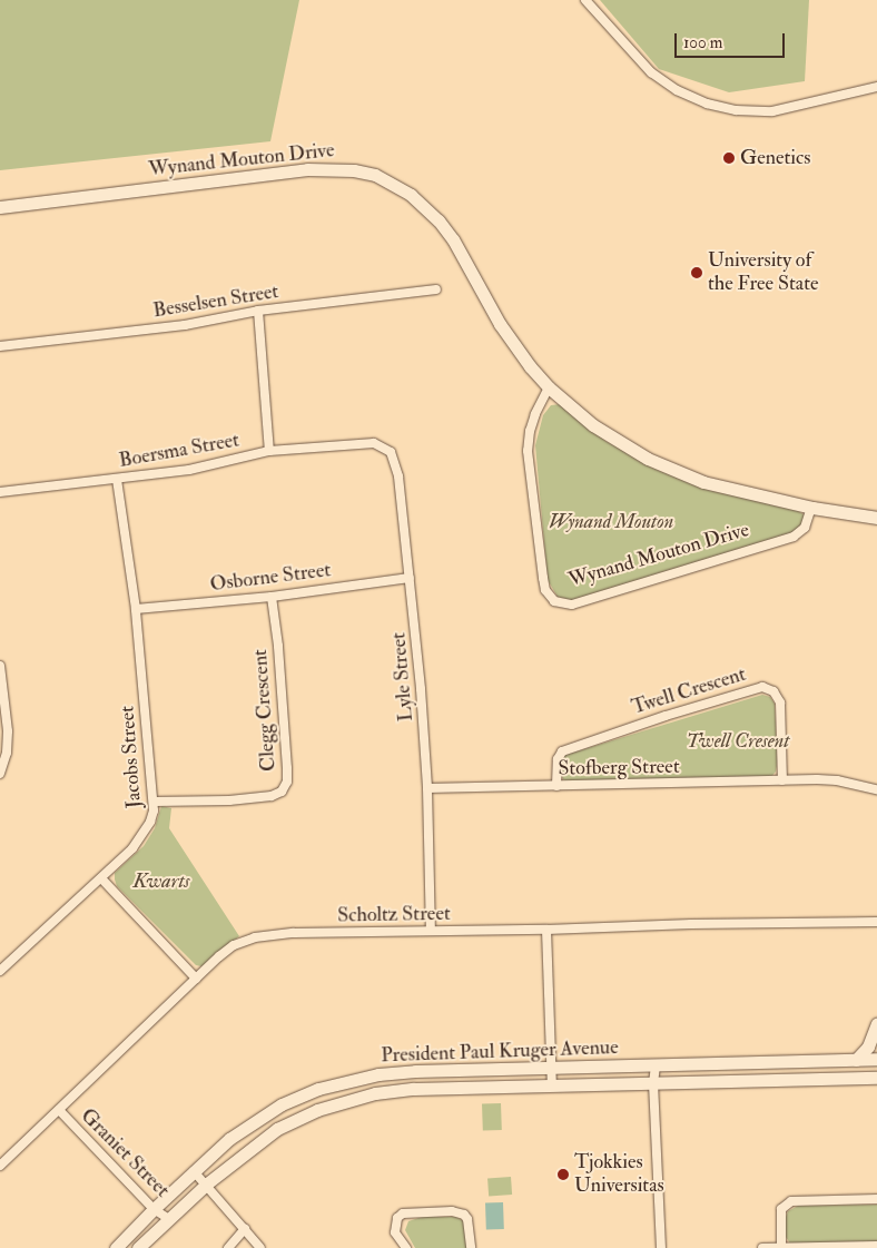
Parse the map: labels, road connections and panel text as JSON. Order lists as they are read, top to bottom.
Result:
{
  "streets": {
    "street": [
      "Wynand Mouton Drive",
      "Besselsen Street",
      "Boersma Street",
      "Osborne Street",
      "Lyle Street",
      "Twell Crescent",
      "Clegg Crescent",
      "Jacobs Street",
      "Stofberg Street",
      "Scholtz Street",
      "President Paul Kruger Avenue",
      "Graniet Street"
    ]
  },
  "crossings": [
    ["Boersma Street", "Lyle Street"],
    ["Boersma Street", "Jacobs Street"],
    ["Osborne Street", "Lyle Street"],
    ["Osborne Street", "Clegg Crescent"],
    ["Osborne Street", "Jacobs Street"],
    ["Lyle Street", "Stofberg Street"],
    ["Lyle Street", "Scholtz Street"],
    ["Twell Crescent", "Stofberg Street"],
    ["Clegg Crescent", "Jacobs Street"],
    ["Scholtz Street", "Graniet Street"],
    ["President Paul Kruger Avenue", "Graniet Street"]
  ],
  "parks": ["Wynand Mouton", "Twell Cresent", "Kwarts"],
  "places": ["Genetics", "University of the Free State", "Tjokkies Universitas"],
  "scale_bar": "100 m"
}
